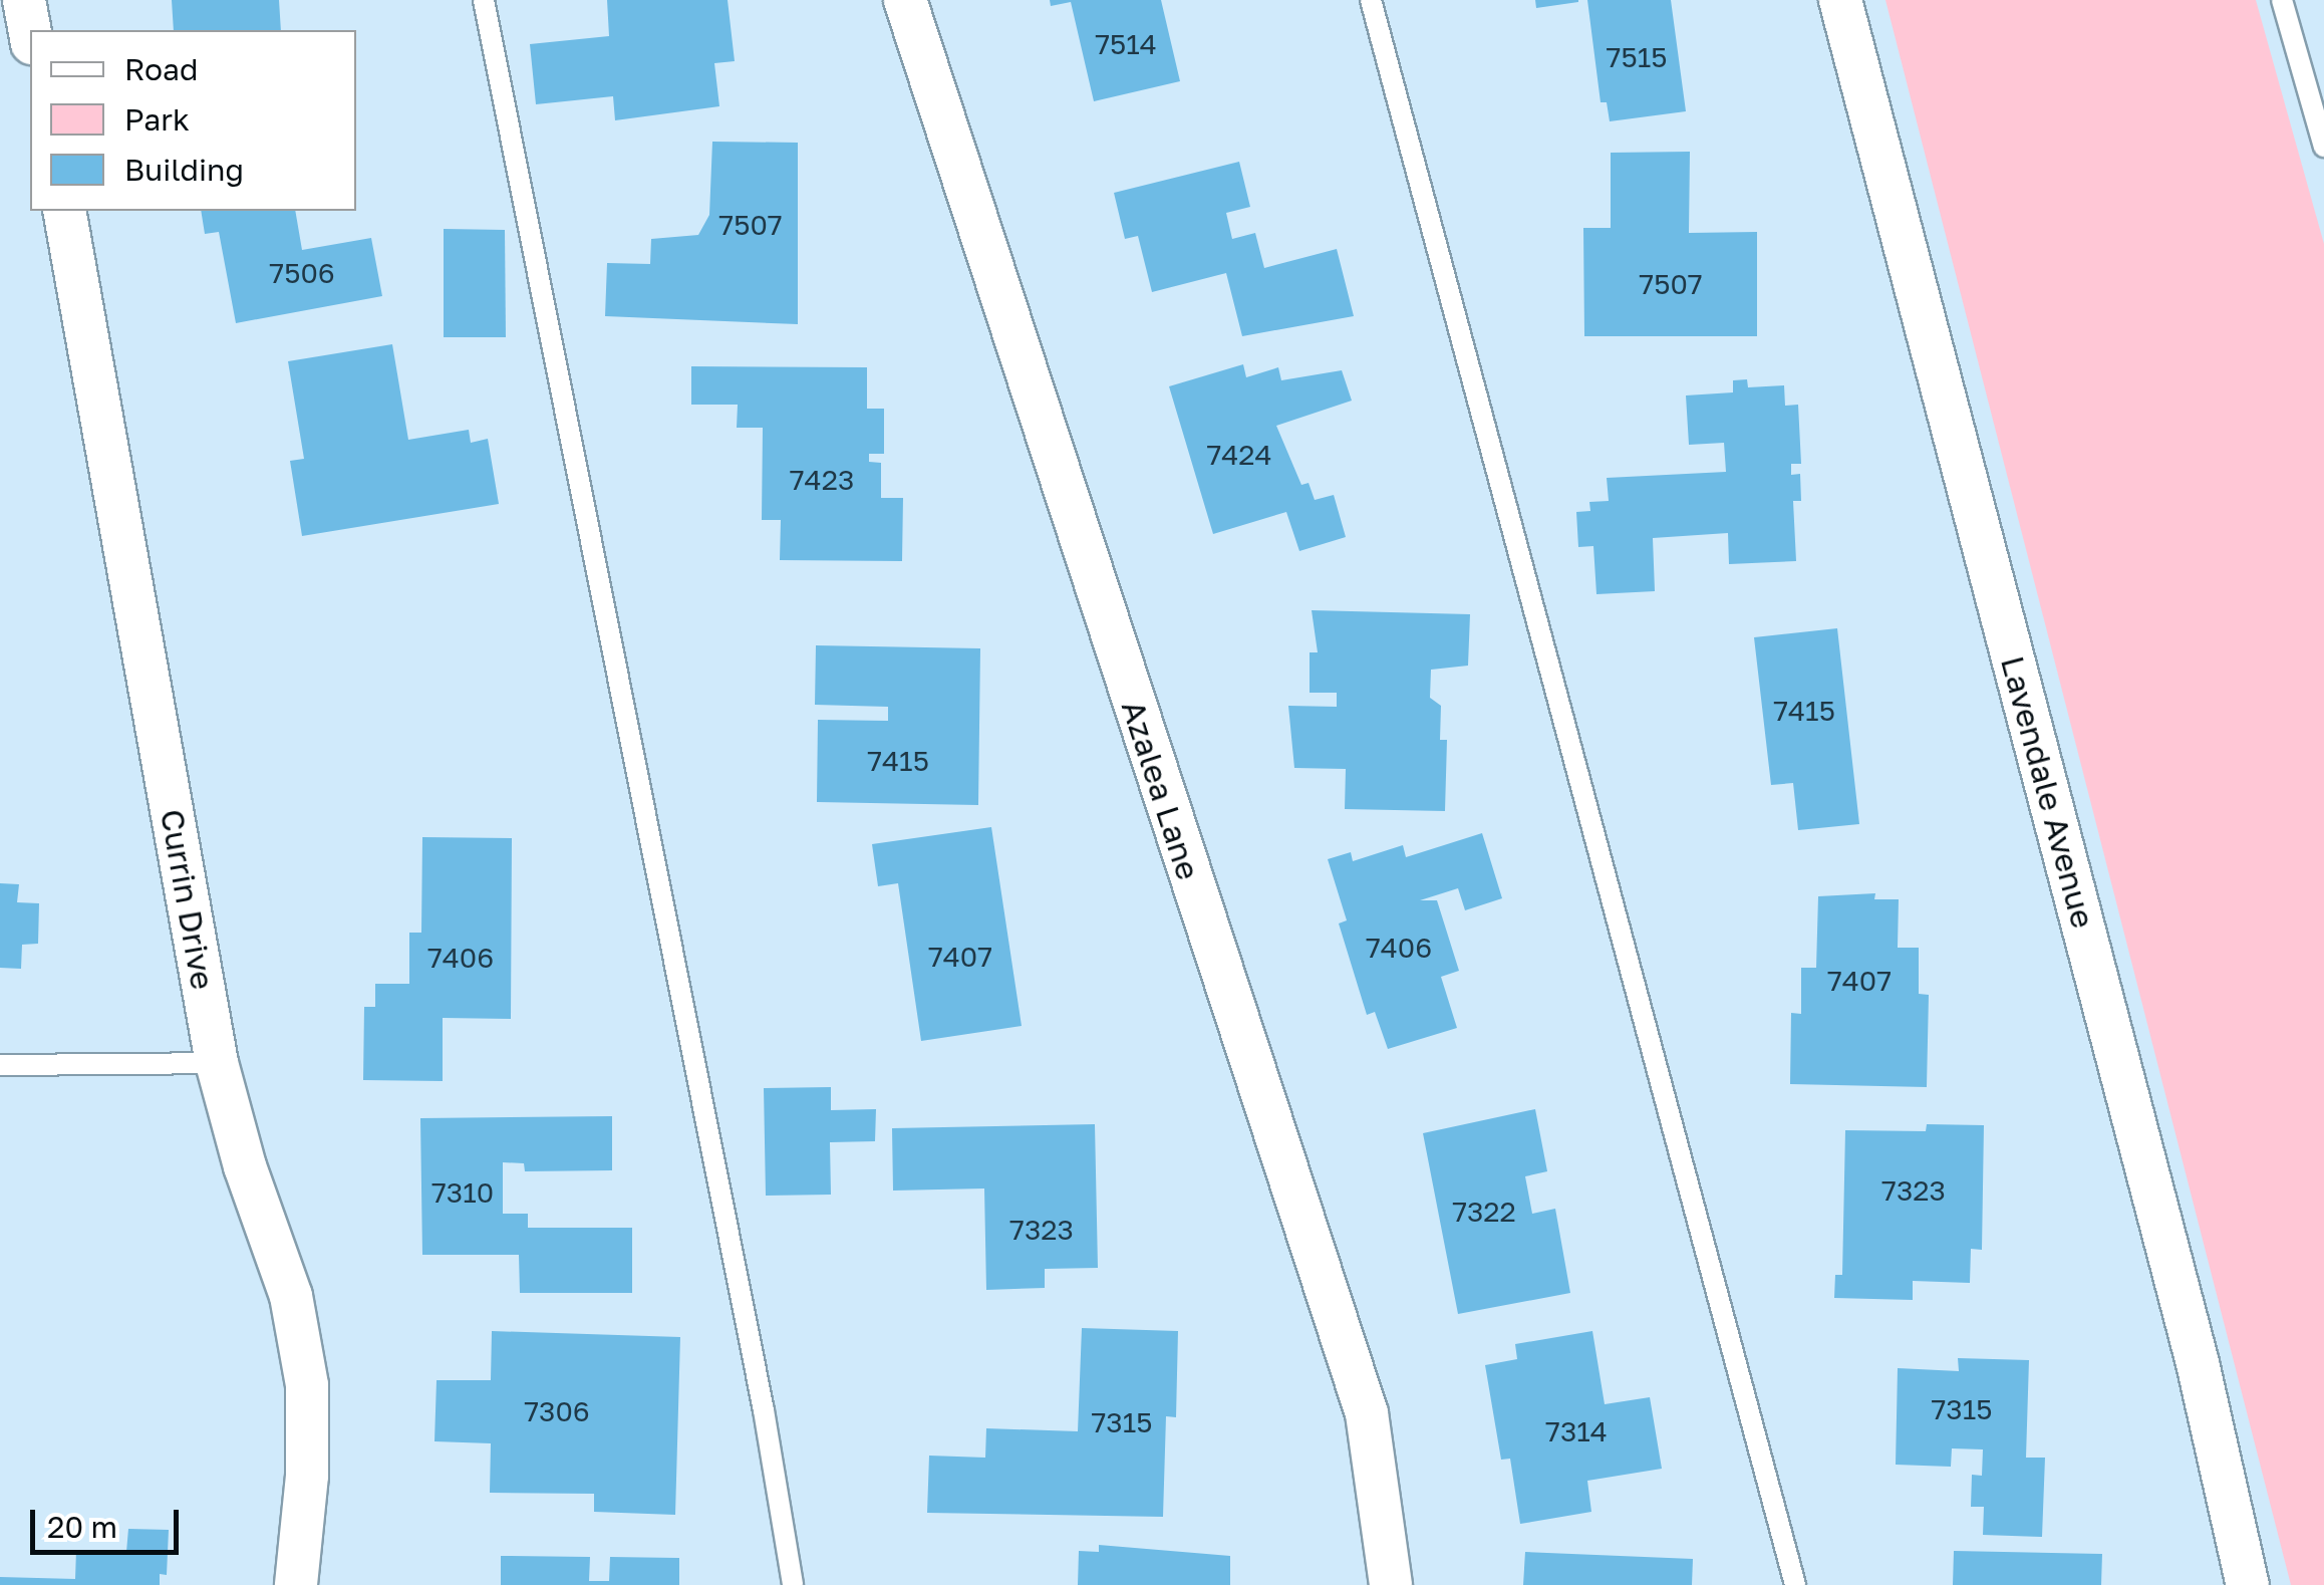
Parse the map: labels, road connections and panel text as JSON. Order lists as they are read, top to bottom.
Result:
{
  "streets": {
    "street": ["Azalea Lane", "Lavendale Avenue", "Currin Drive"]
  },
  "house_numbers": [
    "7514",
    "7515",
    "7507",
    "7506",
    "7507",
    "7424",
    "7423",
    "7415",
    "7415",
    "7406",
    "7407",
    "7406",
    "7407",
    "7323",
    "7310",
    "7322",
    "7323",
    "7315",
    "7306",
    "7315",
    "7314"
  ],
  "legend": ["Road", "Park", "Building"],
  "scale_bar": "20 m"
}
